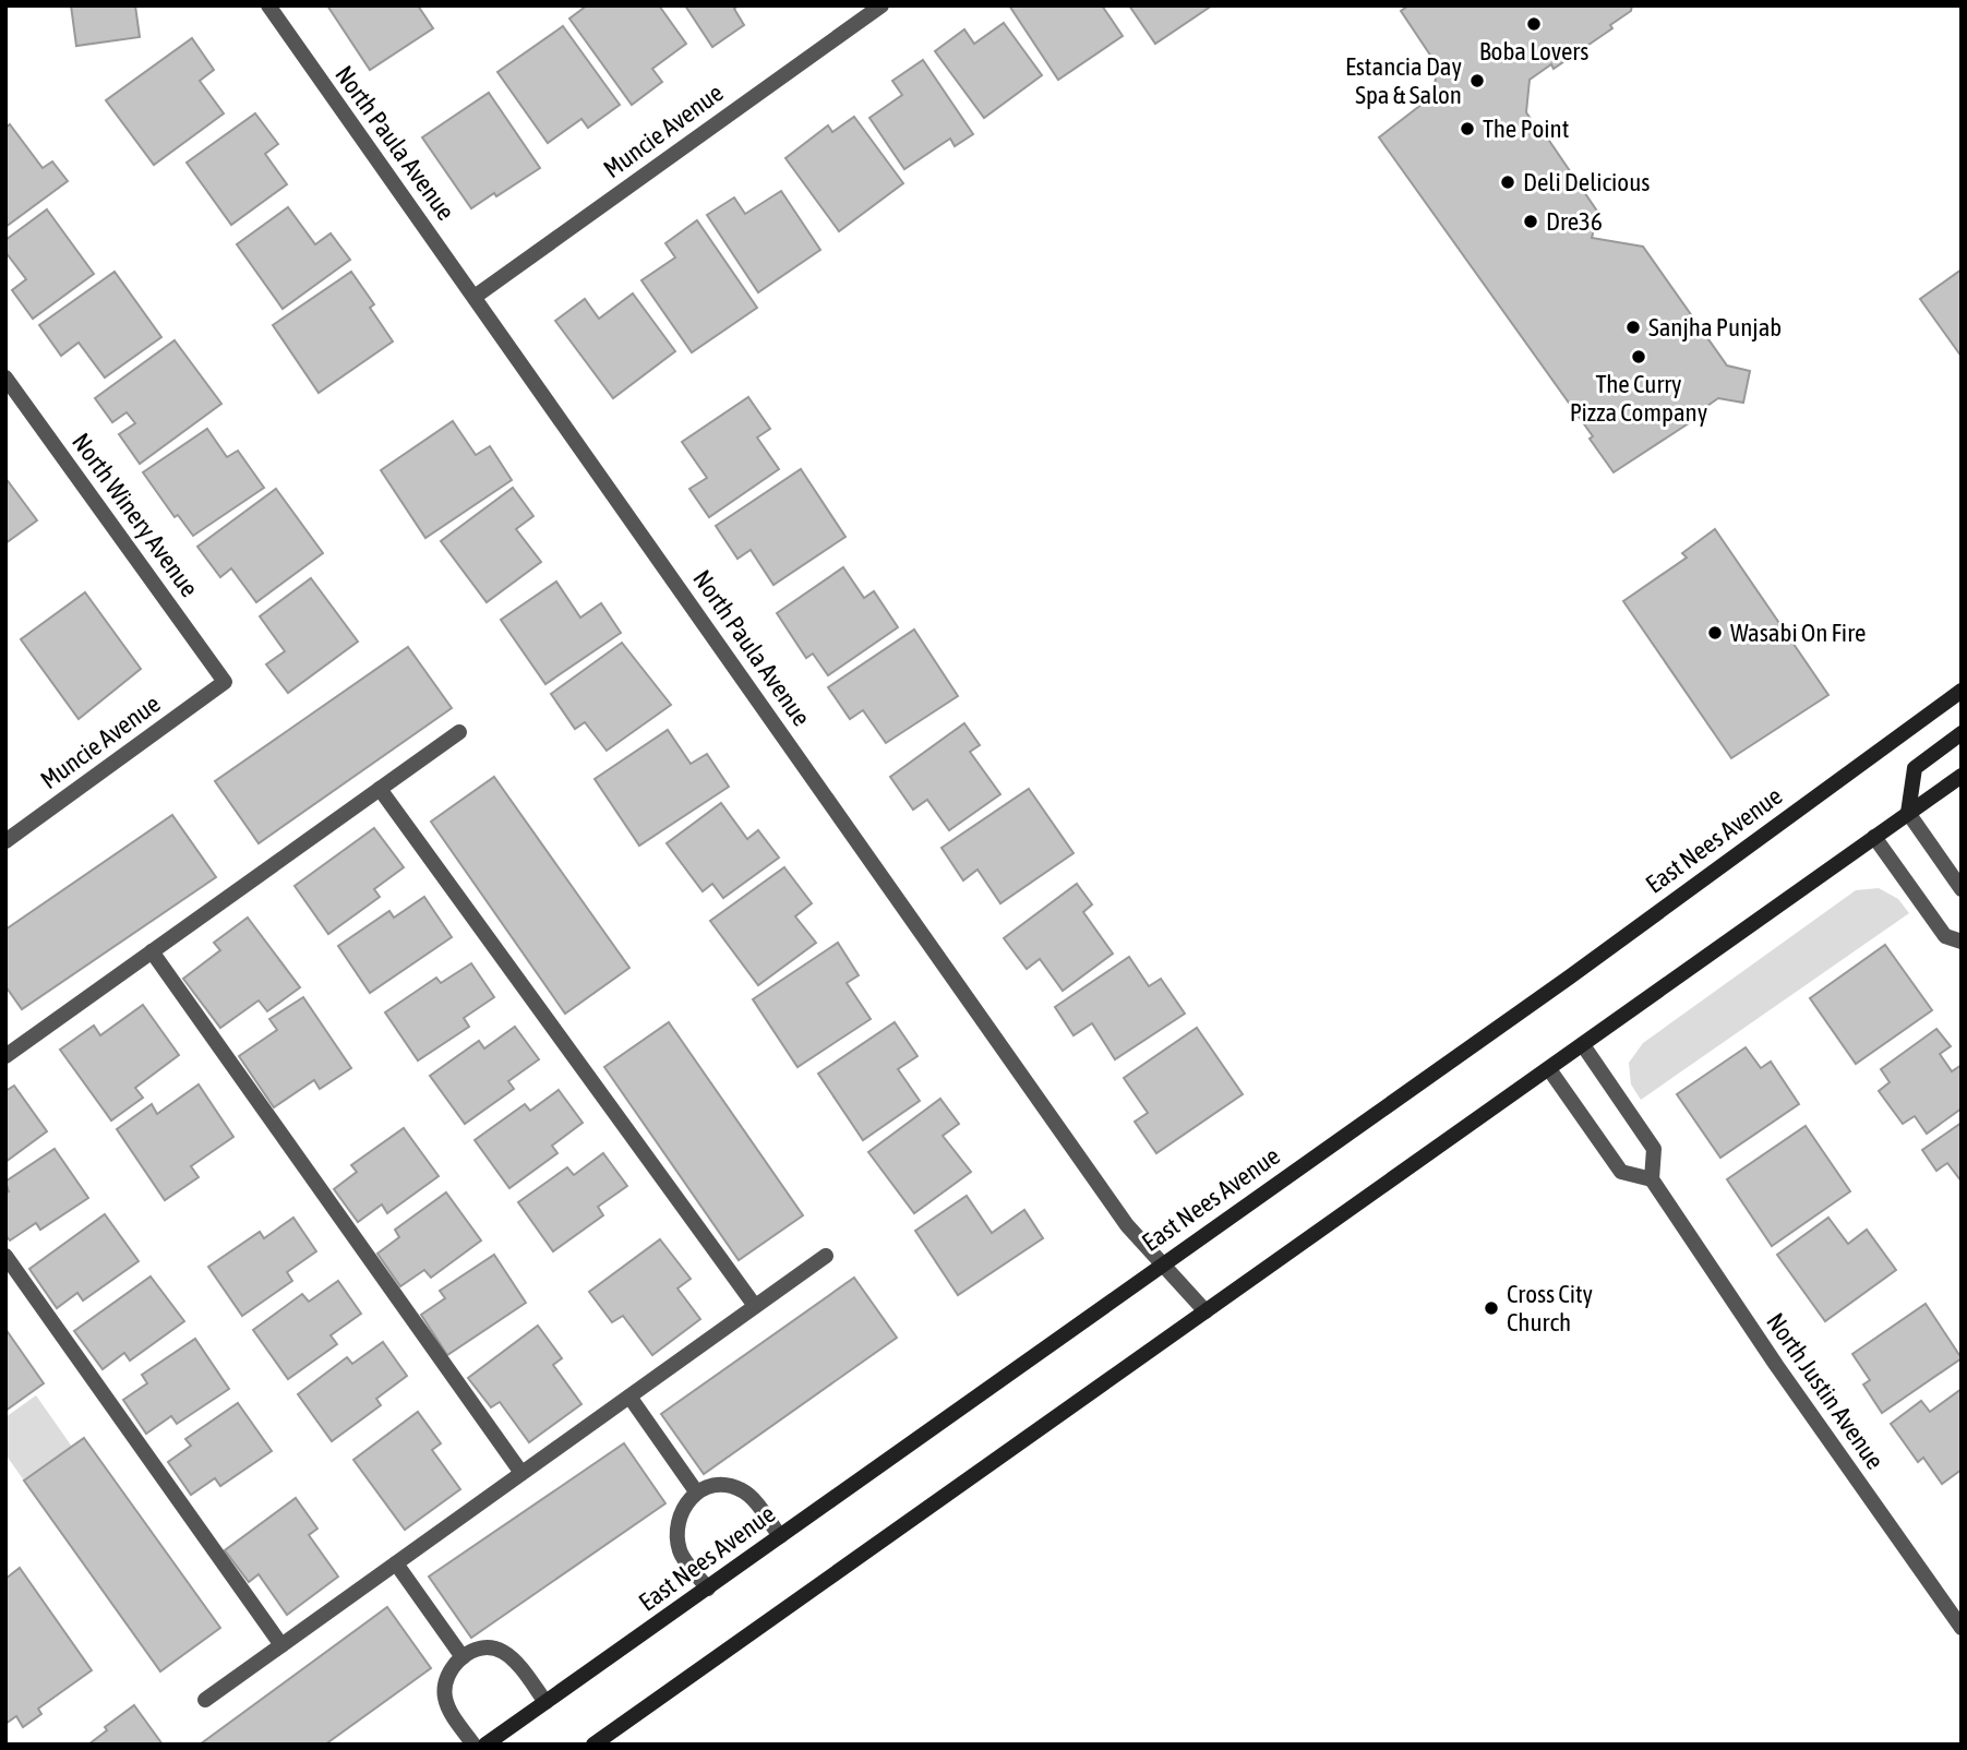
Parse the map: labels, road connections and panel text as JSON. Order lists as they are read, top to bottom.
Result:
{
  "streets": {
    "main road": ["East Nees Avenue"],
    "street": [
      "Muncie Avenue",
      "North Paula Avenue",
      "North Winery Avenue",
      "North Justin Avenue"
    ]
  },
  "crossings": [
    ["Muncie Avenue", "North Paula Avenue"],
    ["Muncie Avenue", "North Winery Avenue"],
    ["North Paula Avenue", "East Nees Avenue"]
  ],
  "places": [
    "Boba Lovers",
    "Estancia Day Spa & Salon",
    "The Point",
    "Deli Delicious",
    "Dre36",
    "Sanjha Punjab",
    "The Curry Pizza Company",
    "Wasabi On Fire",
    "Cross City Church"
  ]
}
